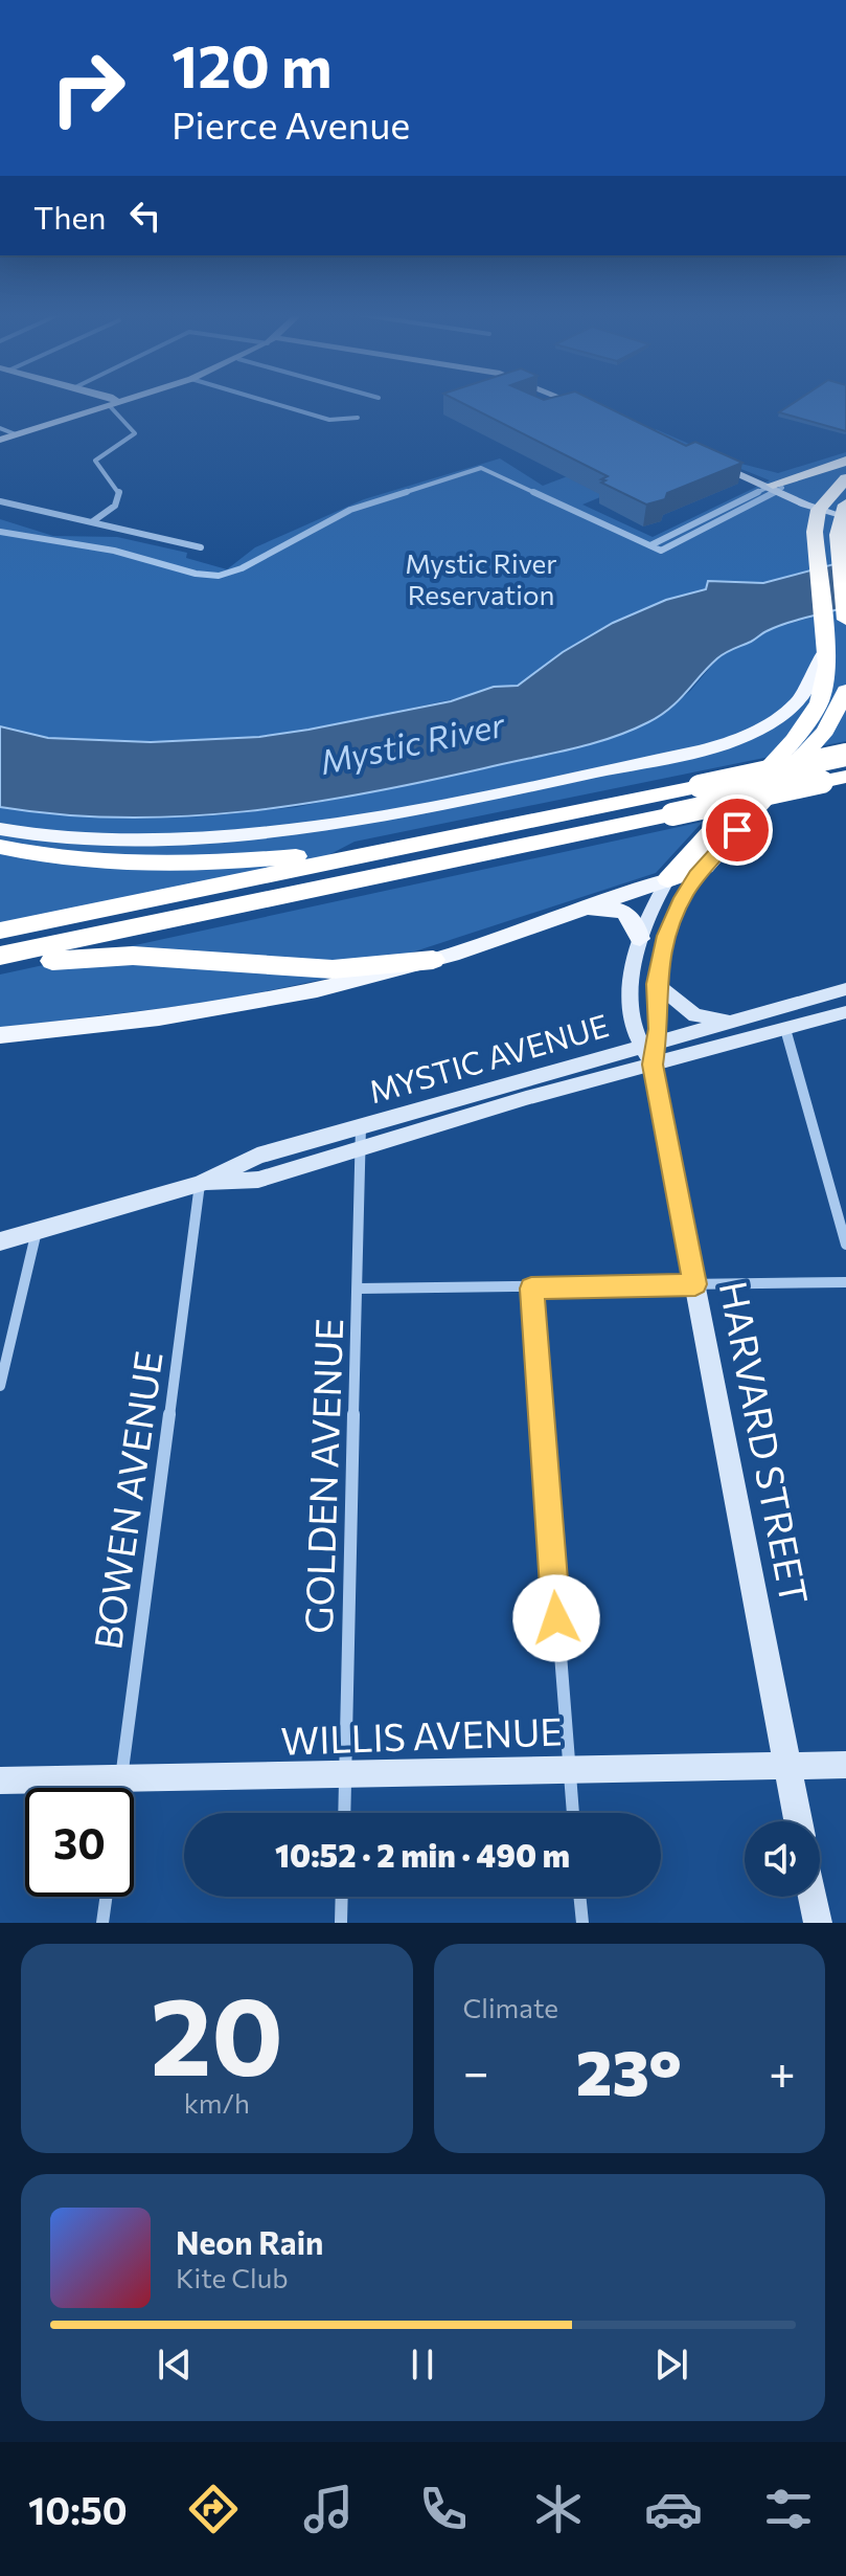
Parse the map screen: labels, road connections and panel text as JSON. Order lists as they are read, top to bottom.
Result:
{
  "streets": {
    "main road": ["MYSTIC AVENUE", "HARVARD STREET", "WILLIS AVENUE"],
    "street": ["GOLDEN AVENUE", "BOWEN AVENUE"]
  },
  "crossings": [
    ["MYSTIC AVENUE", "HARVARD STREET"],
    ["MYSTIC AVENUE", "GOLDEN AVENUE"],
    ["MYSTIC AVENUE", "BOWEN AVENUE"],
    ["HARVARD STREET", "WILLIS AVENUE"],
    ["GOLDEN AVENUE", "WILLIS AVENUE"],
    ["BOWEN AVENUE", "WILLIS AVENUE"]
  ],
  "water": ["Mystic River"],
  "parks": ["Mystic River Reservation"],
  "page": {
    "turn": ["120 m", "Pierce Avenue"],
    "then": "Then",
    "limit": "30",
    "trip": "10:52 · 2 min · 490 m",
    "tile": [
      ["20", "km/h"],
      "Climate"
    ],
    "heat": ["−", "23°", "+"],
    "song": ["Neon Rain", "Kite Club"],
    "tabs": "10:50"
  }
}
